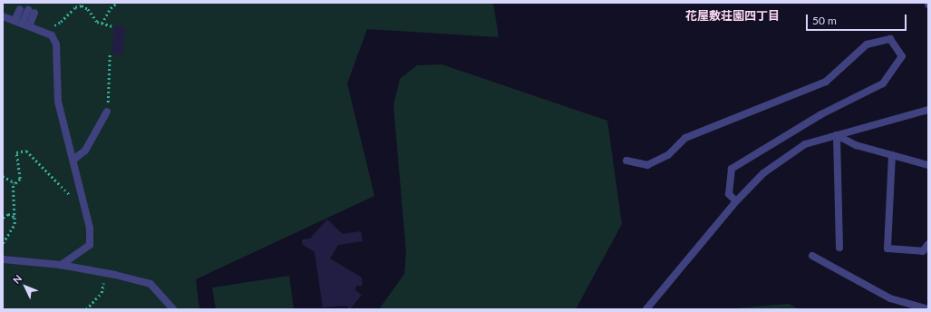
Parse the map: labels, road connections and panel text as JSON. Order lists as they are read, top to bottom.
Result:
{
  "districts": ["花屋敷荘園四丁目"],
  "scale_bar": "50 m",
  "north": "top left"
}
